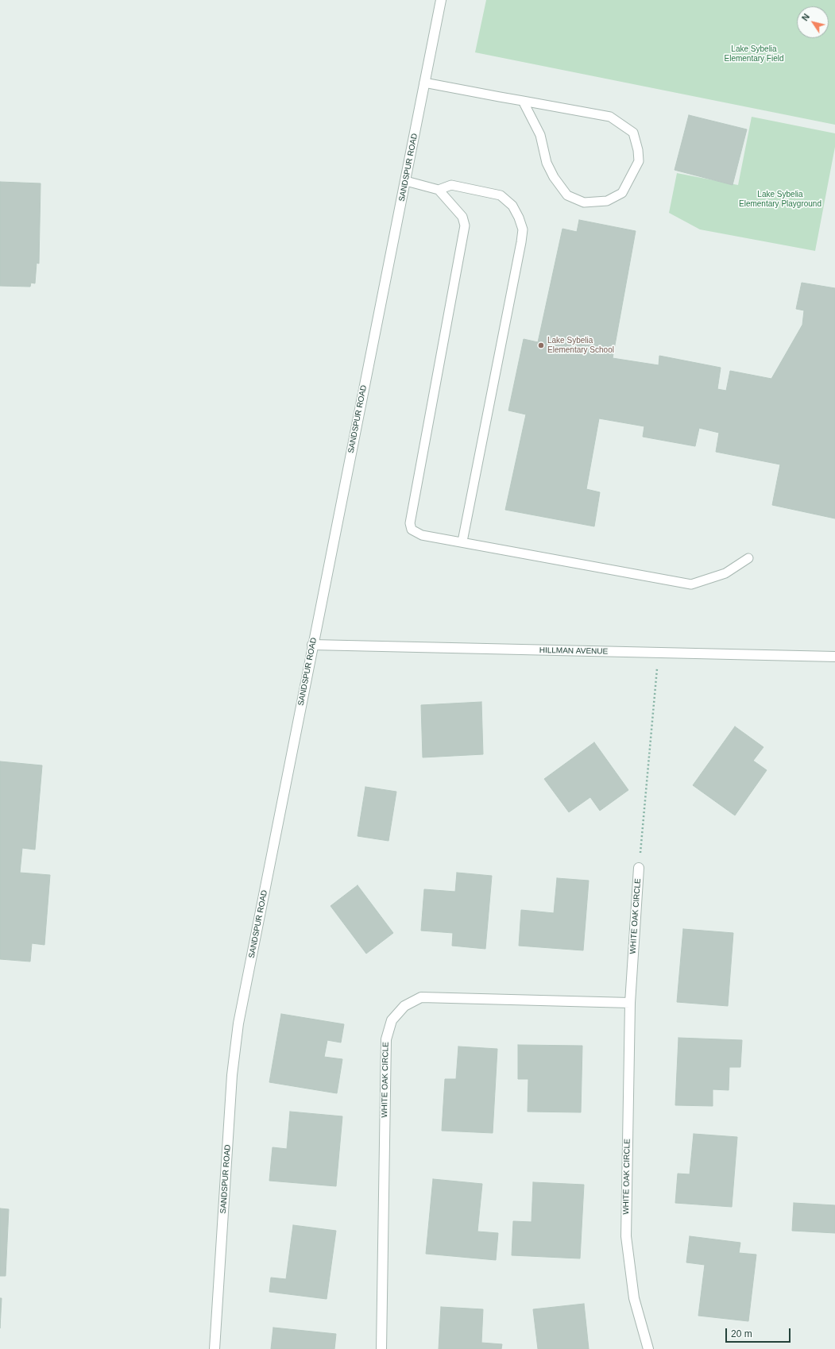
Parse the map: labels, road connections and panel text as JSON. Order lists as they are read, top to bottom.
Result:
{
  "streets": {
    "street": ["SANDSPUR ROAD", "HILLMAN AVENUE", "WHITE OAK CIRCLE"]
  },
  "crossings": [
    ["SANDSPUR ROAD", "HILLMAN AVENUE"]
  ],
  "parks": ["Lake Sybelia Elementary Field", "Lake Sybelia Elementary Playground"],
  "places": ["Lake Sybelia Elementary School"],
  "scale_bar": "20 m",
  "north": "top left"
}
